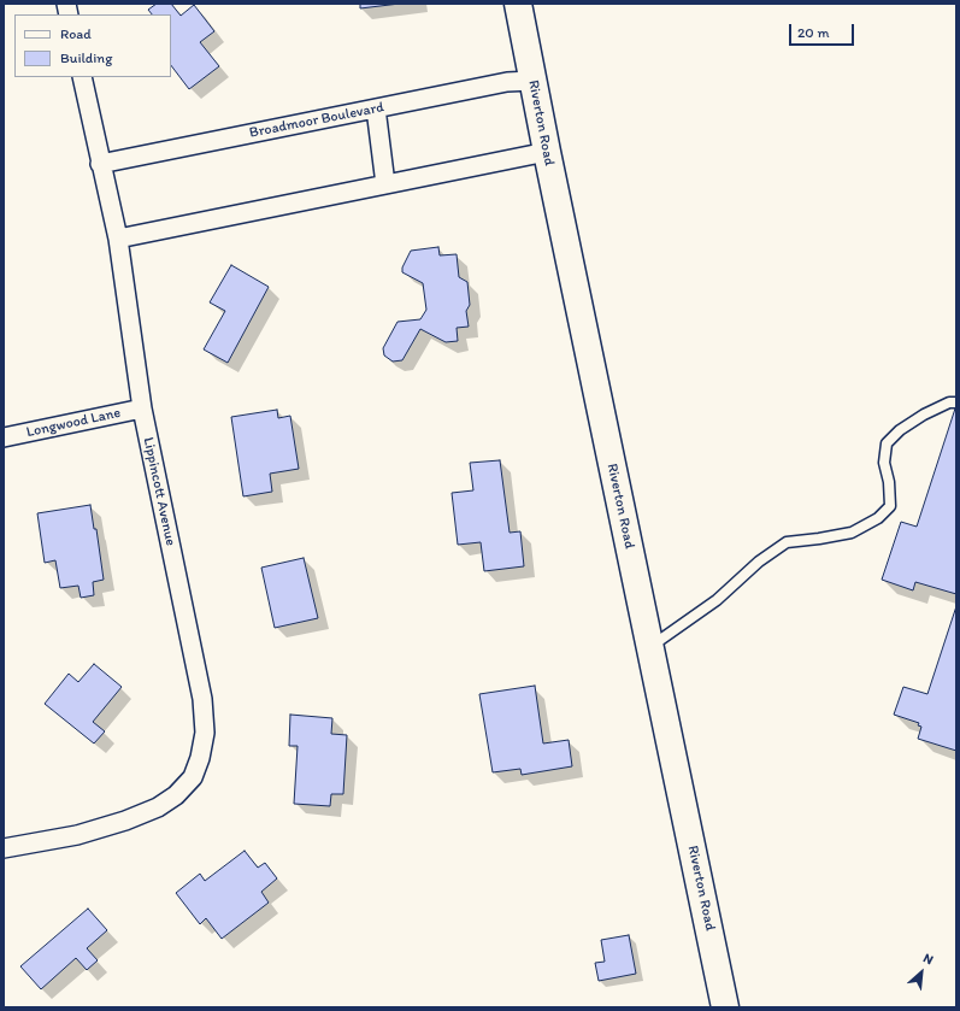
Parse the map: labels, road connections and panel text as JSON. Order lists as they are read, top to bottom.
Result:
{
  "streets": {
    "main road": ["Riverton Road"],
    "street": ["Broadmoor Boulevard", "Longwood Lane", "Lippincott Avenue"]
  },
  "crossings": [
    ["Broadmoor Boulevard", "Riverton Road"],
    ["Broadmoor Boulevard", "Lippincott Avenue"],
    ["Longwood Lane", "Lippincott Avenue"]
  ],
  "legend": ["Road", "Building"],
  "scale_bar": "20 m",
  "north": "top right"
}
